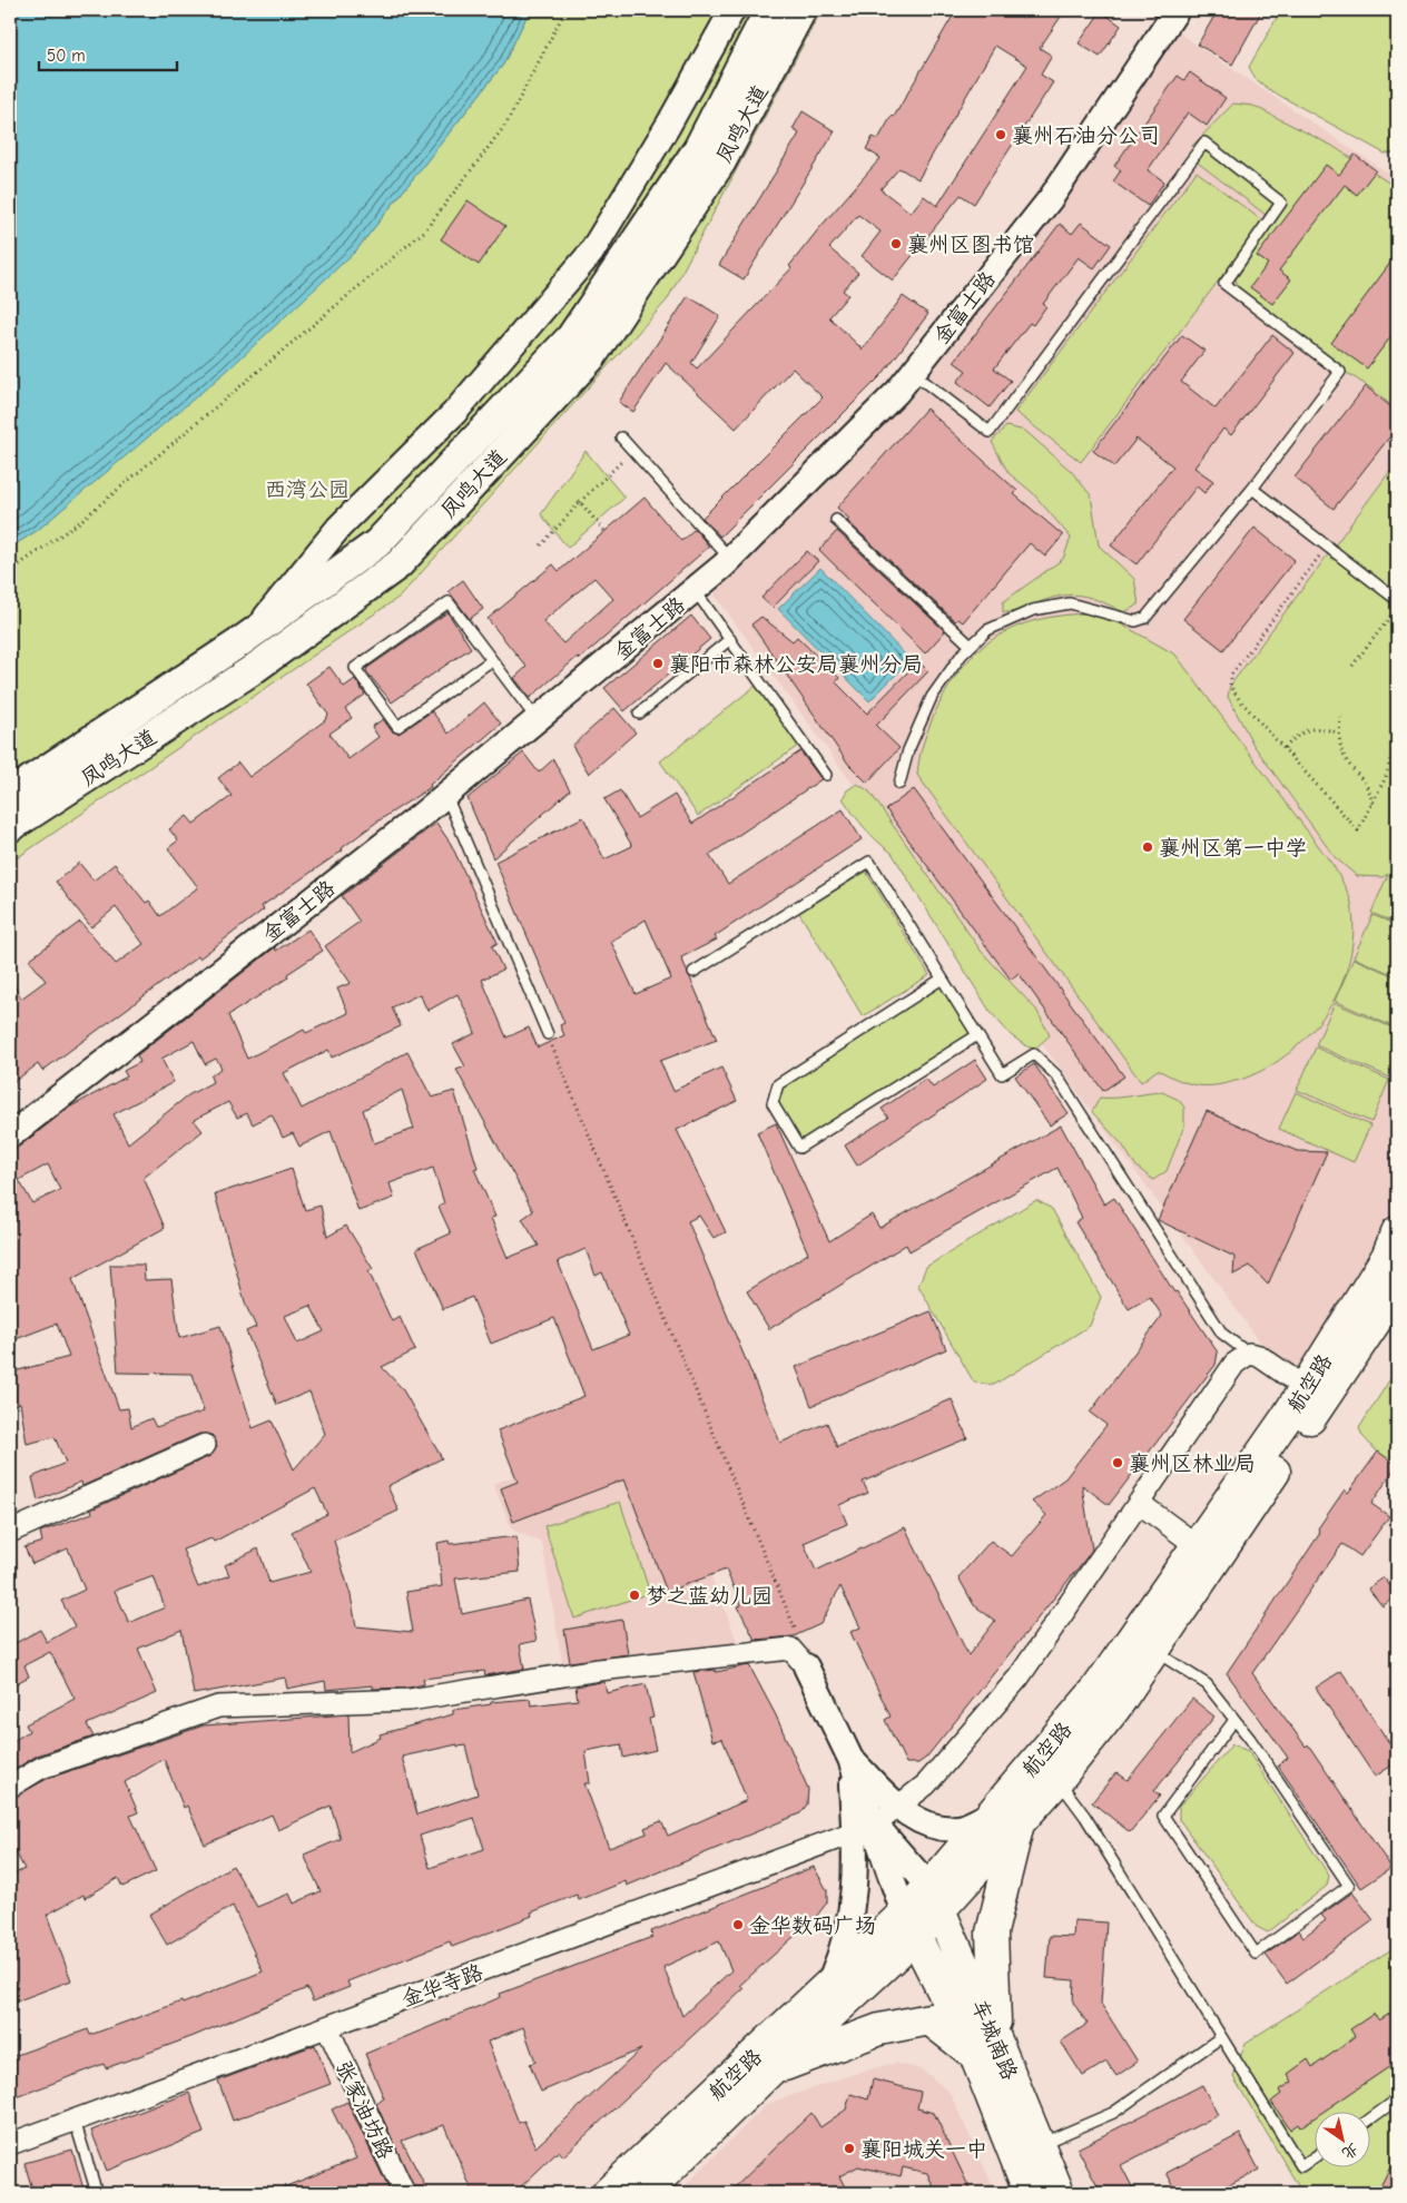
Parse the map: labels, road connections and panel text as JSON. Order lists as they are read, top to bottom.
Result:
{
  "streets": {
    "main road": ["凤鸣大道", "航空路", "车城南路"],
    "street": ["金富士路", "金华寺路", "张家油坊路"]
  },
  "crossings": [
    ["航空路", "车城南路"],
    ["金华寺路", "张家油坊路"]
  ],
  "parks": ["西湾公园"],
  "places": [
    "襄州石油分公司",
    "襄州区图书馆",
    "襄阳市森林公安局襄州分局",
    "襄州区第一中学",
    "襄州区林业局",
    "梦之蓝幼儿园",
    "金华数码广场",
    "襄阳城关一中"
  ],
  "scale_bar": "50 m",
  "north": "bottom right"
}
